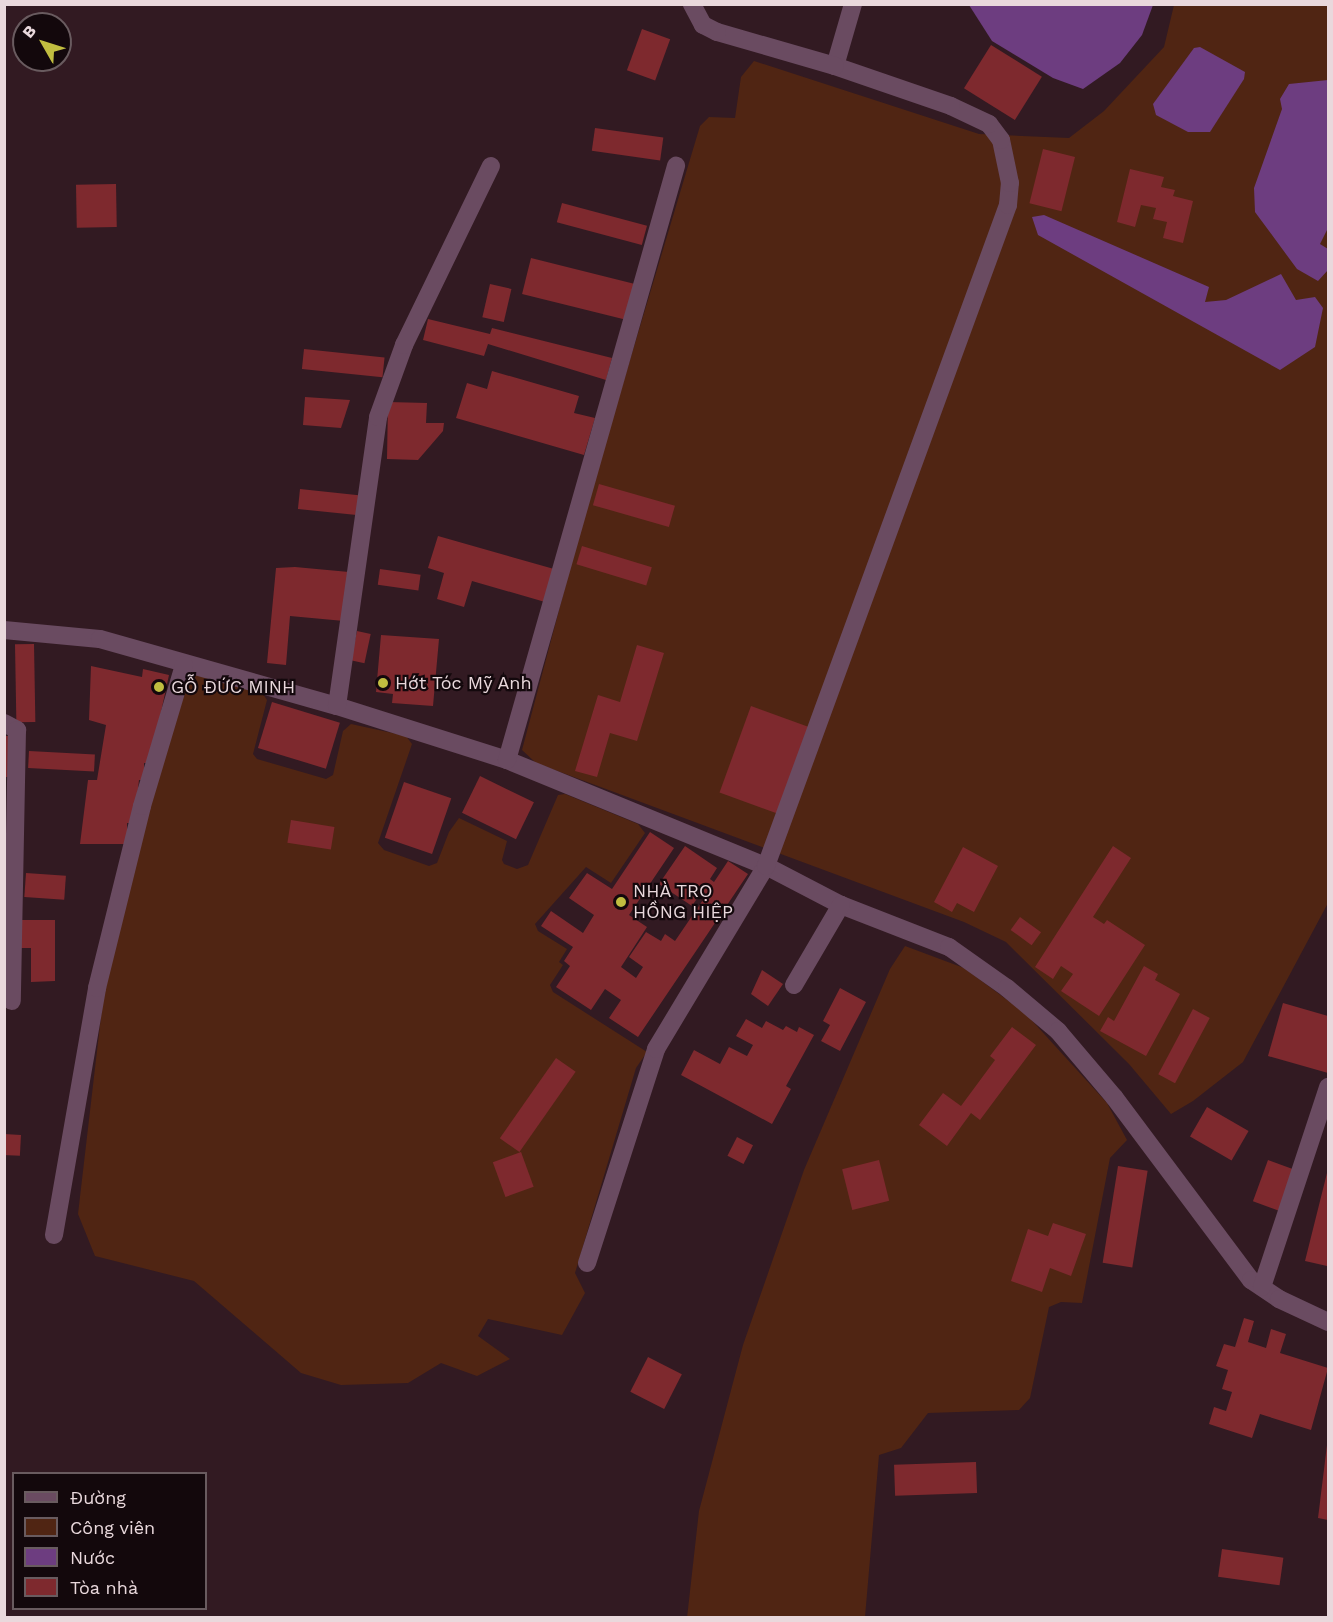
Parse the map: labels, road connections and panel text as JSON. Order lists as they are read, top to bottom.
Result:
{
  "places": ["Hớt Tóc Mỹ Anh", "GỖ ĐỨC MINH", "NHÀ TRỌ HỒNG HIỆP"],
  "legend": [
    "Đường",
    "Công viên",
    "Nước",
    "Tòa nhà"
  ],
  "north": "top left"
}
